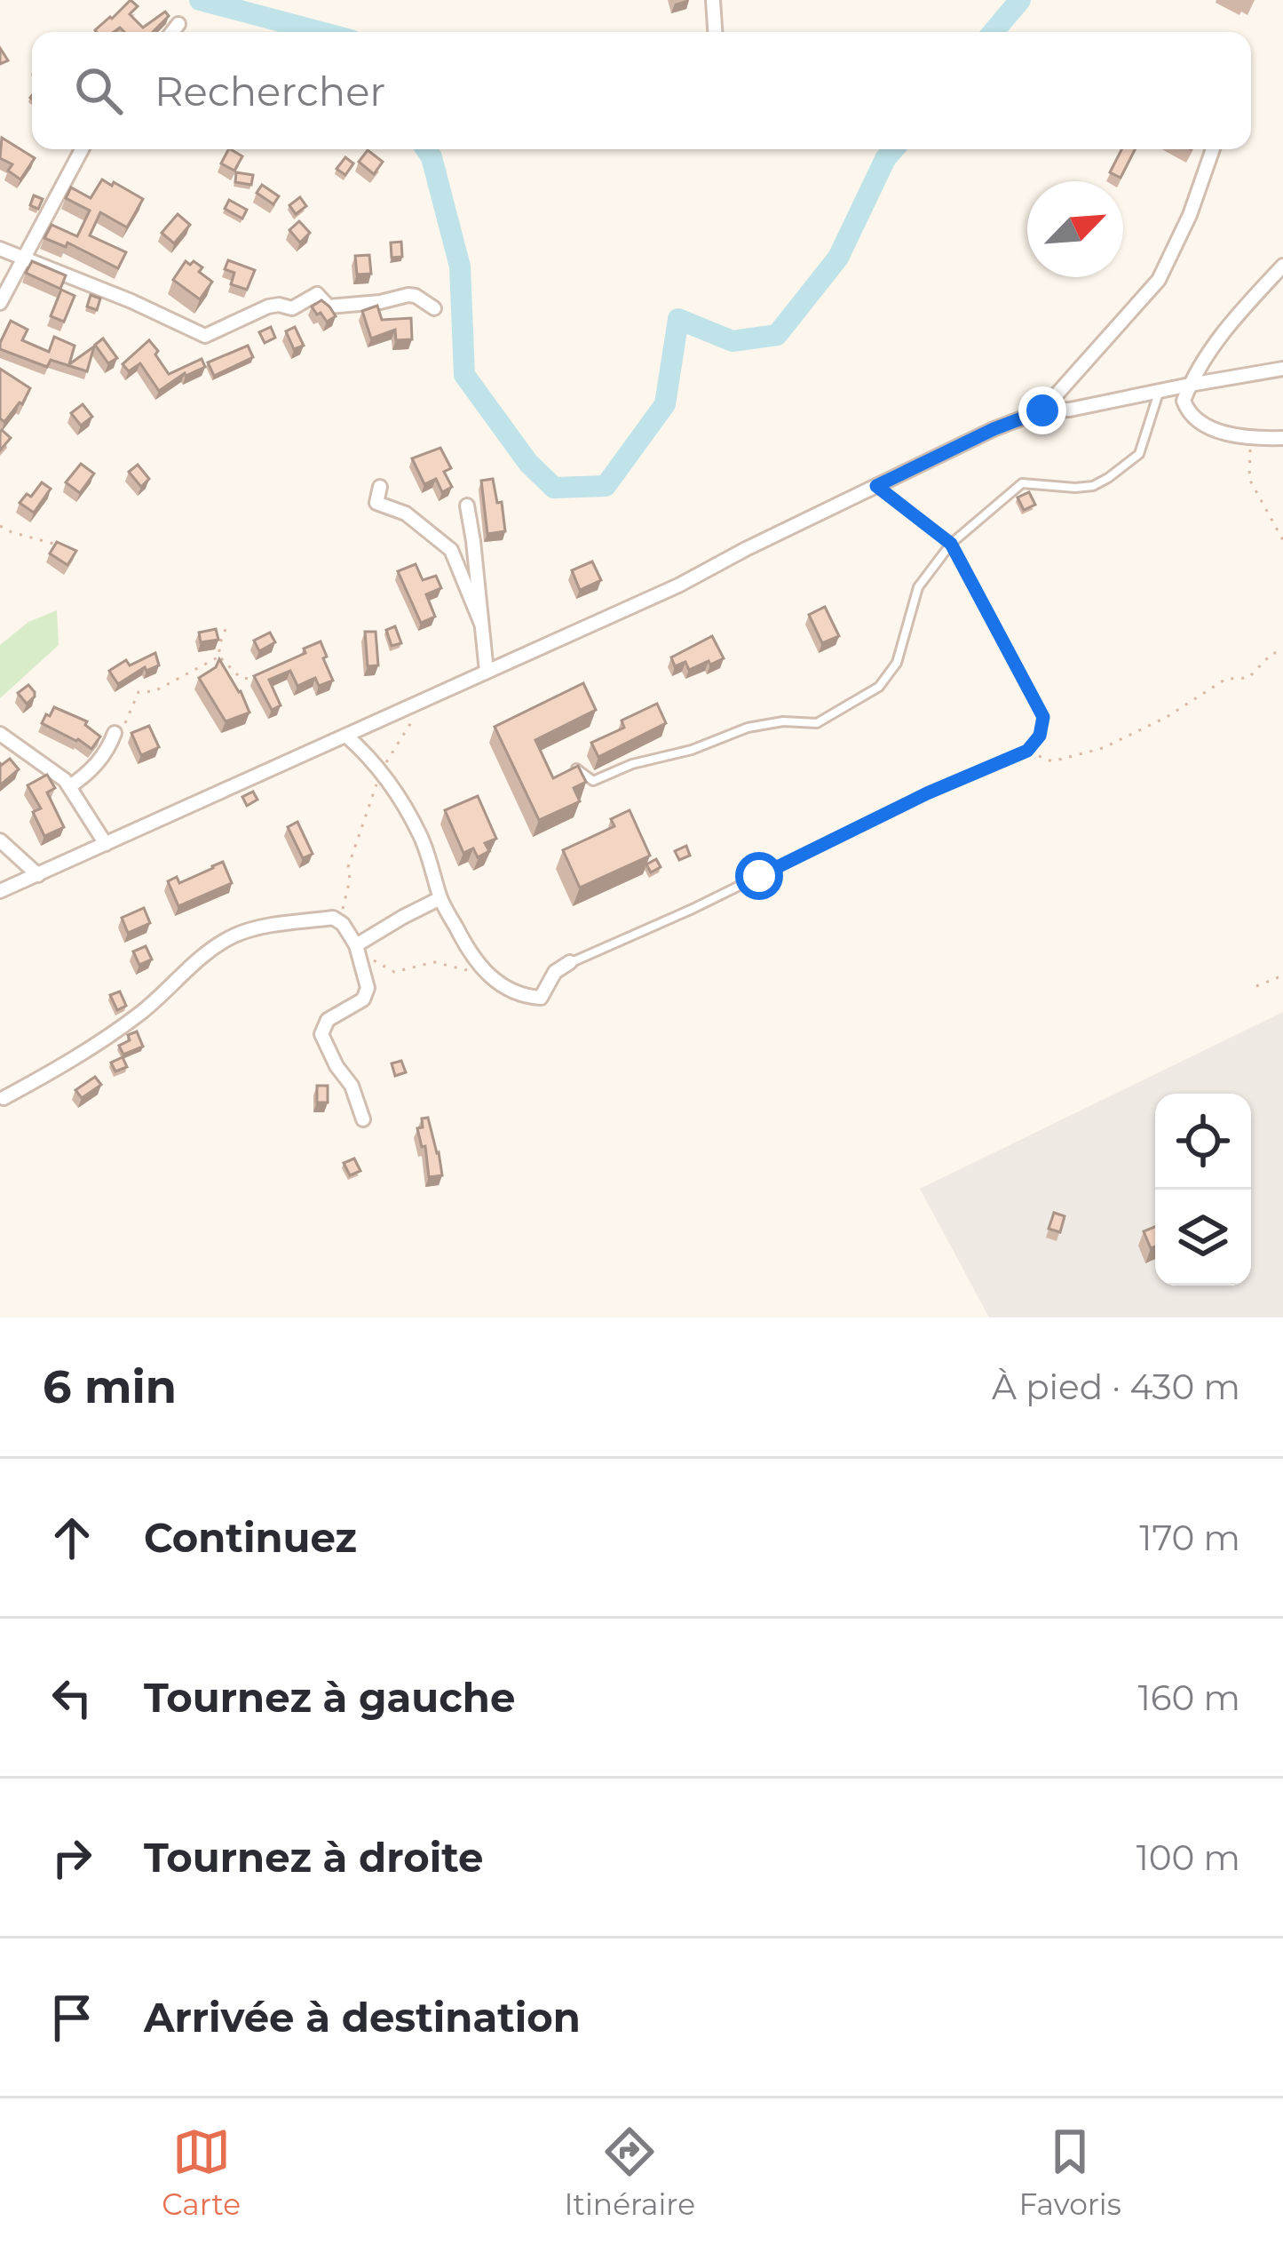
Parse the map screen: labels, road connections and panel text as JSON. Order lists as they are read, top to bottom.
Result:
{
  "north": "top right",
  "page": {
    "search": "Rechercher",
    "heading": ["6 min", "À pied · 430 m"],
    "list": [
      ["Continuez", "170 m"],
      ["Tournez à gauche", "160 m"],
      ["Tournez à droite", "100 m"],
      "Arrivée à destination"
    ],
    "nav": ["Carte", "Itinéraire", "Favoris"]
  }
}
